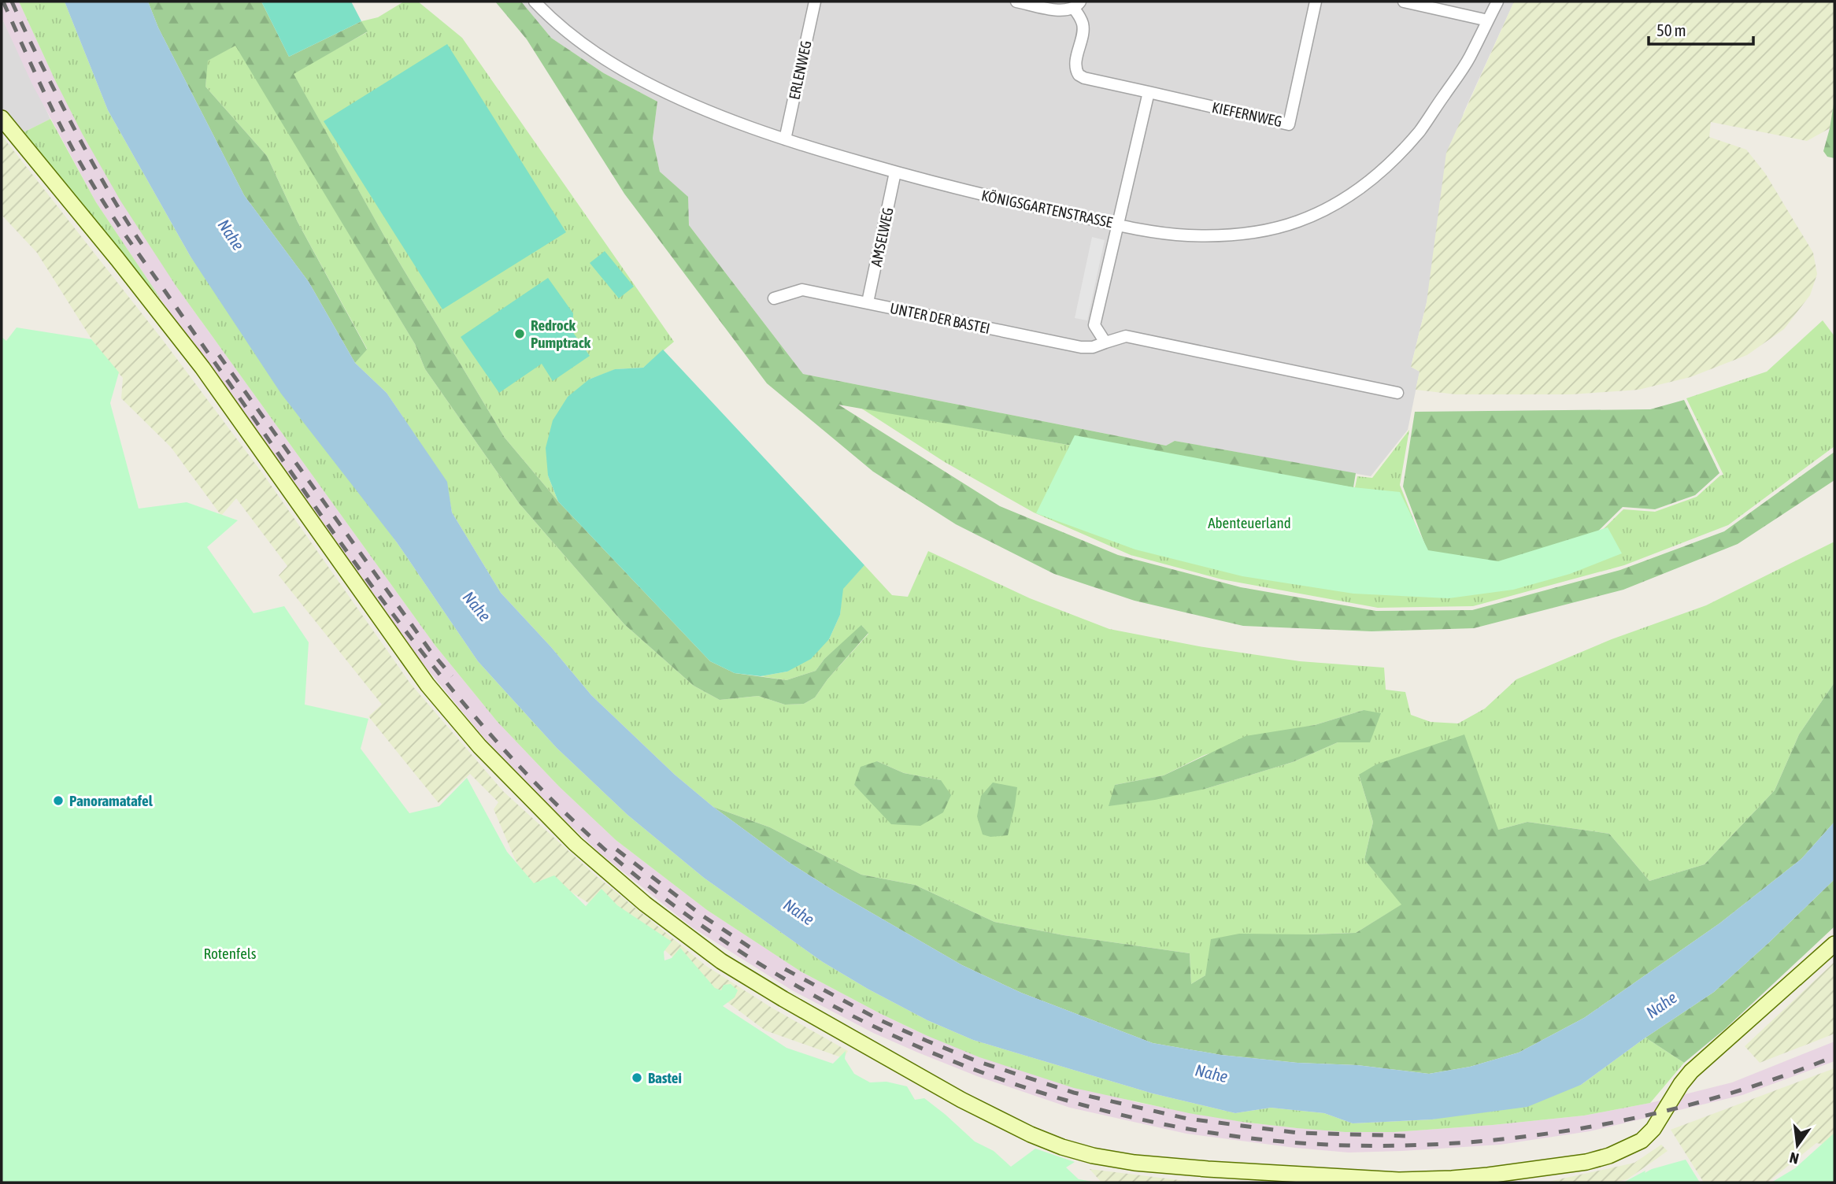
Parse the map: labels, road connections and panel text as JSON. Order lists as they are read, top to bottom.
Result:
{
  "streets": {
    "street": [
      "ERLENWEG",
      "KIEFERNWEG",
      "KÖNIGSGARTENSTRASSE",
      "AMSELWEG",
      "UNTER DER BASTEI"
    ]
  },
  "crossings": [
    ["ERLENWEG", "KÖNIGSGARTENSTRASSE"],
    ["KÖNIGSGARTENSTRASSE", "AMSELWEG"],
    ["AMSELWEG", "UNTER DER BASTEI"]
  ],
  "water": ["Nahe"],
  "parks": ["Abenteuerland", "Rotenfels"],
  "places": ["Redrock Pumptrack", "Panoramatafel", "Bastei"],
  "scale_bar": "50 m",
  "north": "bottom"
}
